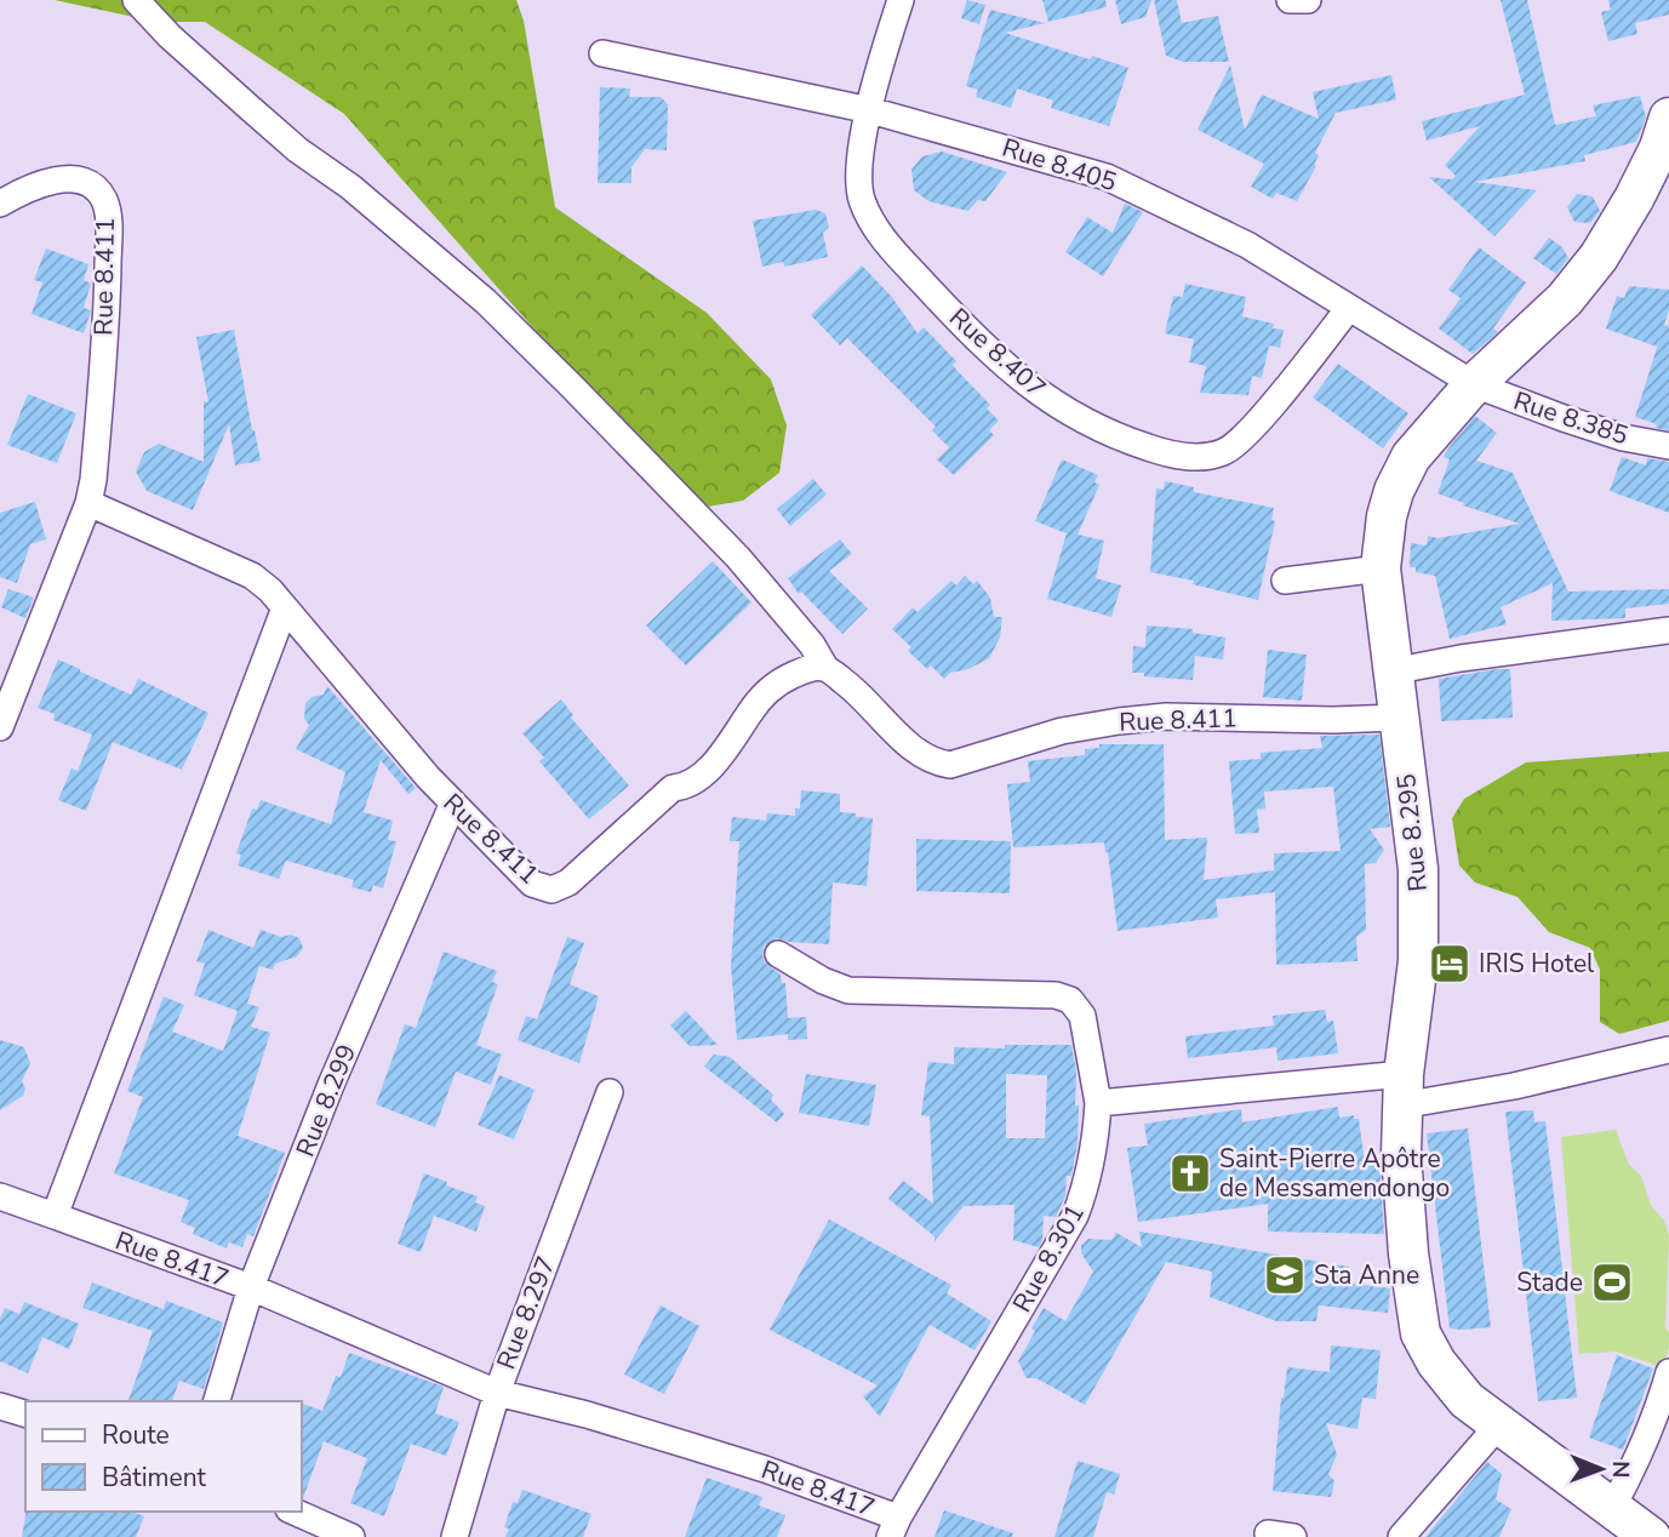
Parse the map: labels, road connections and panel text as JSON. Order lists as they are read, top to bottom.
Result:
{
  "streets": {
    "street": [
      "Rue 8.405",
      "Rue 8.411",
      "Rue 8.407",
      "Rue 8.385",
      "Rue 8.295",
      "Rue 8.299",
      "Rue 8.301",
      "Rue 8.417",
      "Rue 8.297"
    ]
  },
  "crossings": [
    ["Rue 8.405", "Rue 8.407"],
    ["Rue 8.405", "Rue 8.385"],
    ["Rue 8.405", "Rue 8.295"],
    ["Rue 8.411", "Rue 8.295"],
    ["Rue 8.411", "Rue 8.299"],
    ["Rue 8.385", "Rue 8.295"],
    ["Rue 8.299", "Rue 8.417"],
    ["Rue 8.301", "Rue 8.417"],
    ["Rue 8.417", "Rue 8.297"]
  ],
  "places": {
    "hotel": ["IRIS Hotel"],
    "church": ["Saint-Pierre Apôtre de Messamendongo"],
    "school or university": ["Sta Anne"],
    "sports": ["Stade"]
  },
  "legend": ["Route", "Bâtiment"],
  "north": "right"
}
